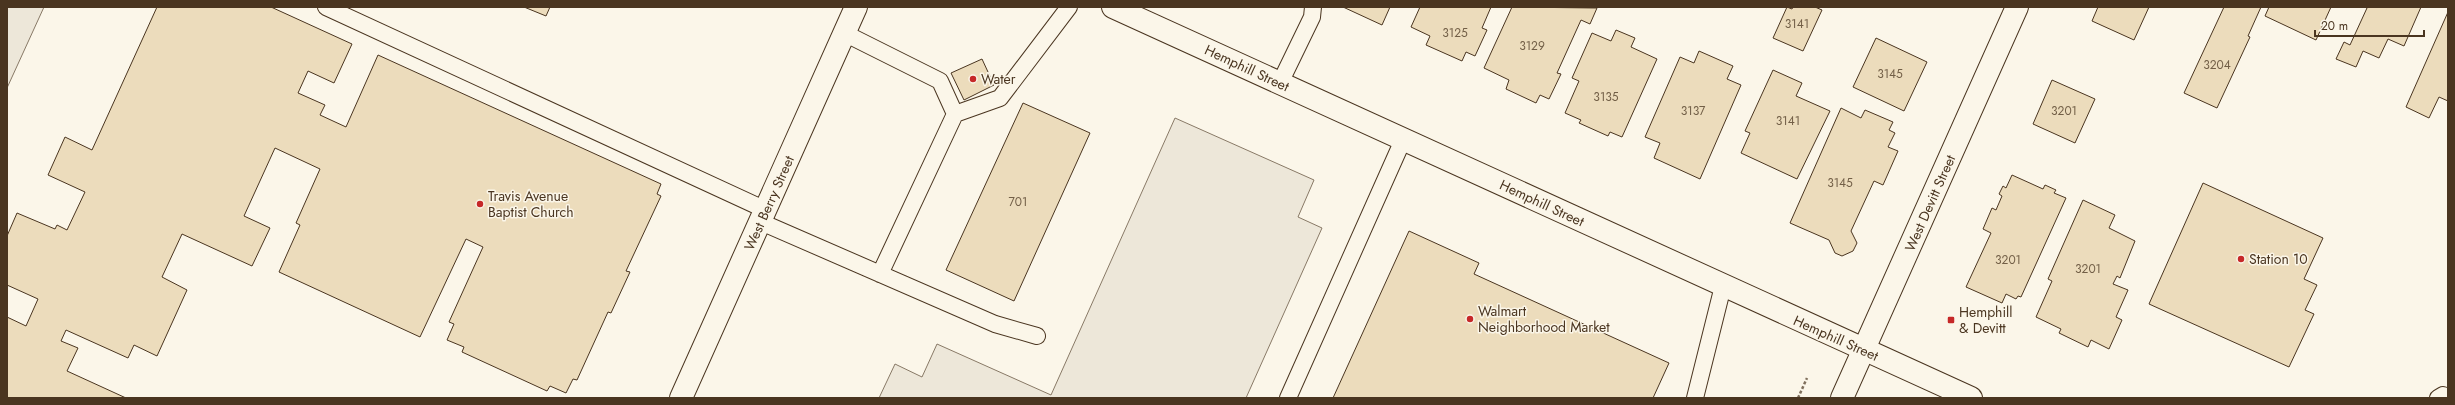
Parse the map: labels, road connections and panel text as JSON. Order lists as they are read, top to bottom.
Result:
{
  "streets": {
    "main road": ["Hemphill Street", "West Berry Street", "West Devitt Street"]
  },
  "crossings": [
    ["Hemphill Street", "West Devitt Street"]
  ],
  "places": {
    "other": [
      "Water",
      "Travis Avenue Baptist Church",
      "Station 10",
      "Walmart Neighborhood Market"
    ],
    "transit": ["Hemphill & Devitt"]
  },
  "house_numbers": [
    "3141",
    "3125",
    "3129",
    "3204",
    "3145",
    "3135",
    "3137",
    "3201",
    "3141",
    "3145",
    "701",
    "3201",
    "3201"
  ],
  "scale_bar": "20 m"
}
